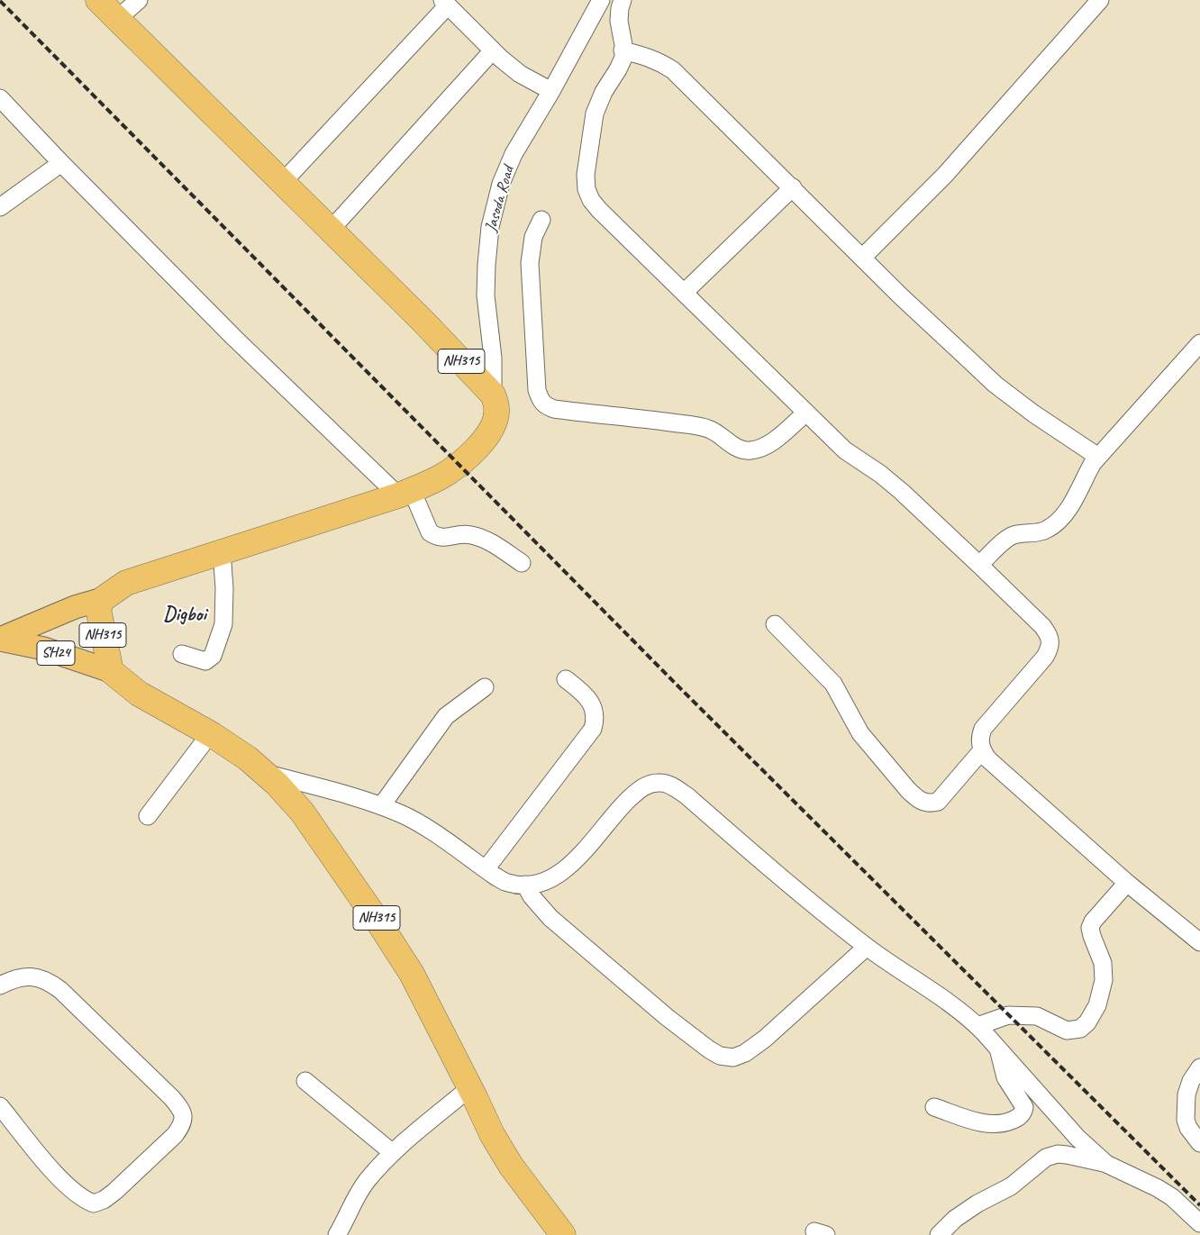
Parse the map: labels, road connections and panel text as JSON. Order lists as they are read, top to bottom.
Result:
{
  "streets": {
    "highway": ["NH315"],
    "main road": ["SH24"],
    "street": ["Jasoda Road"]
  },
  "crossings": [
    ["Jasoda Road", "NH315"],
    ["NH315", "SH24"]
  ],
  "districts": ["Digboi"]
}
